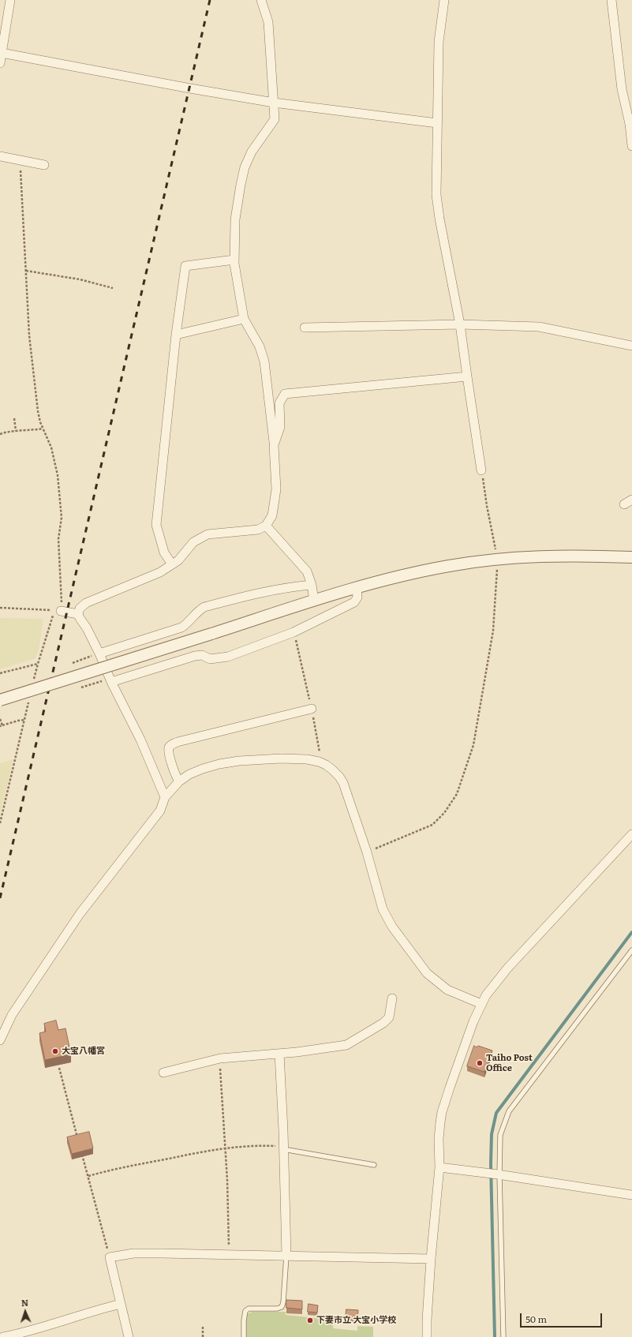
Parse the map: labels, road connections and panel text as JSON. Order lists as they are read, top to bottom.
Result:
{
  "places": ["大宝八幡宮", "Taiho Post Office", "下妻市立 大宝小学校"],
  "scale_bar": "50 m",
  "north": "top"
}
